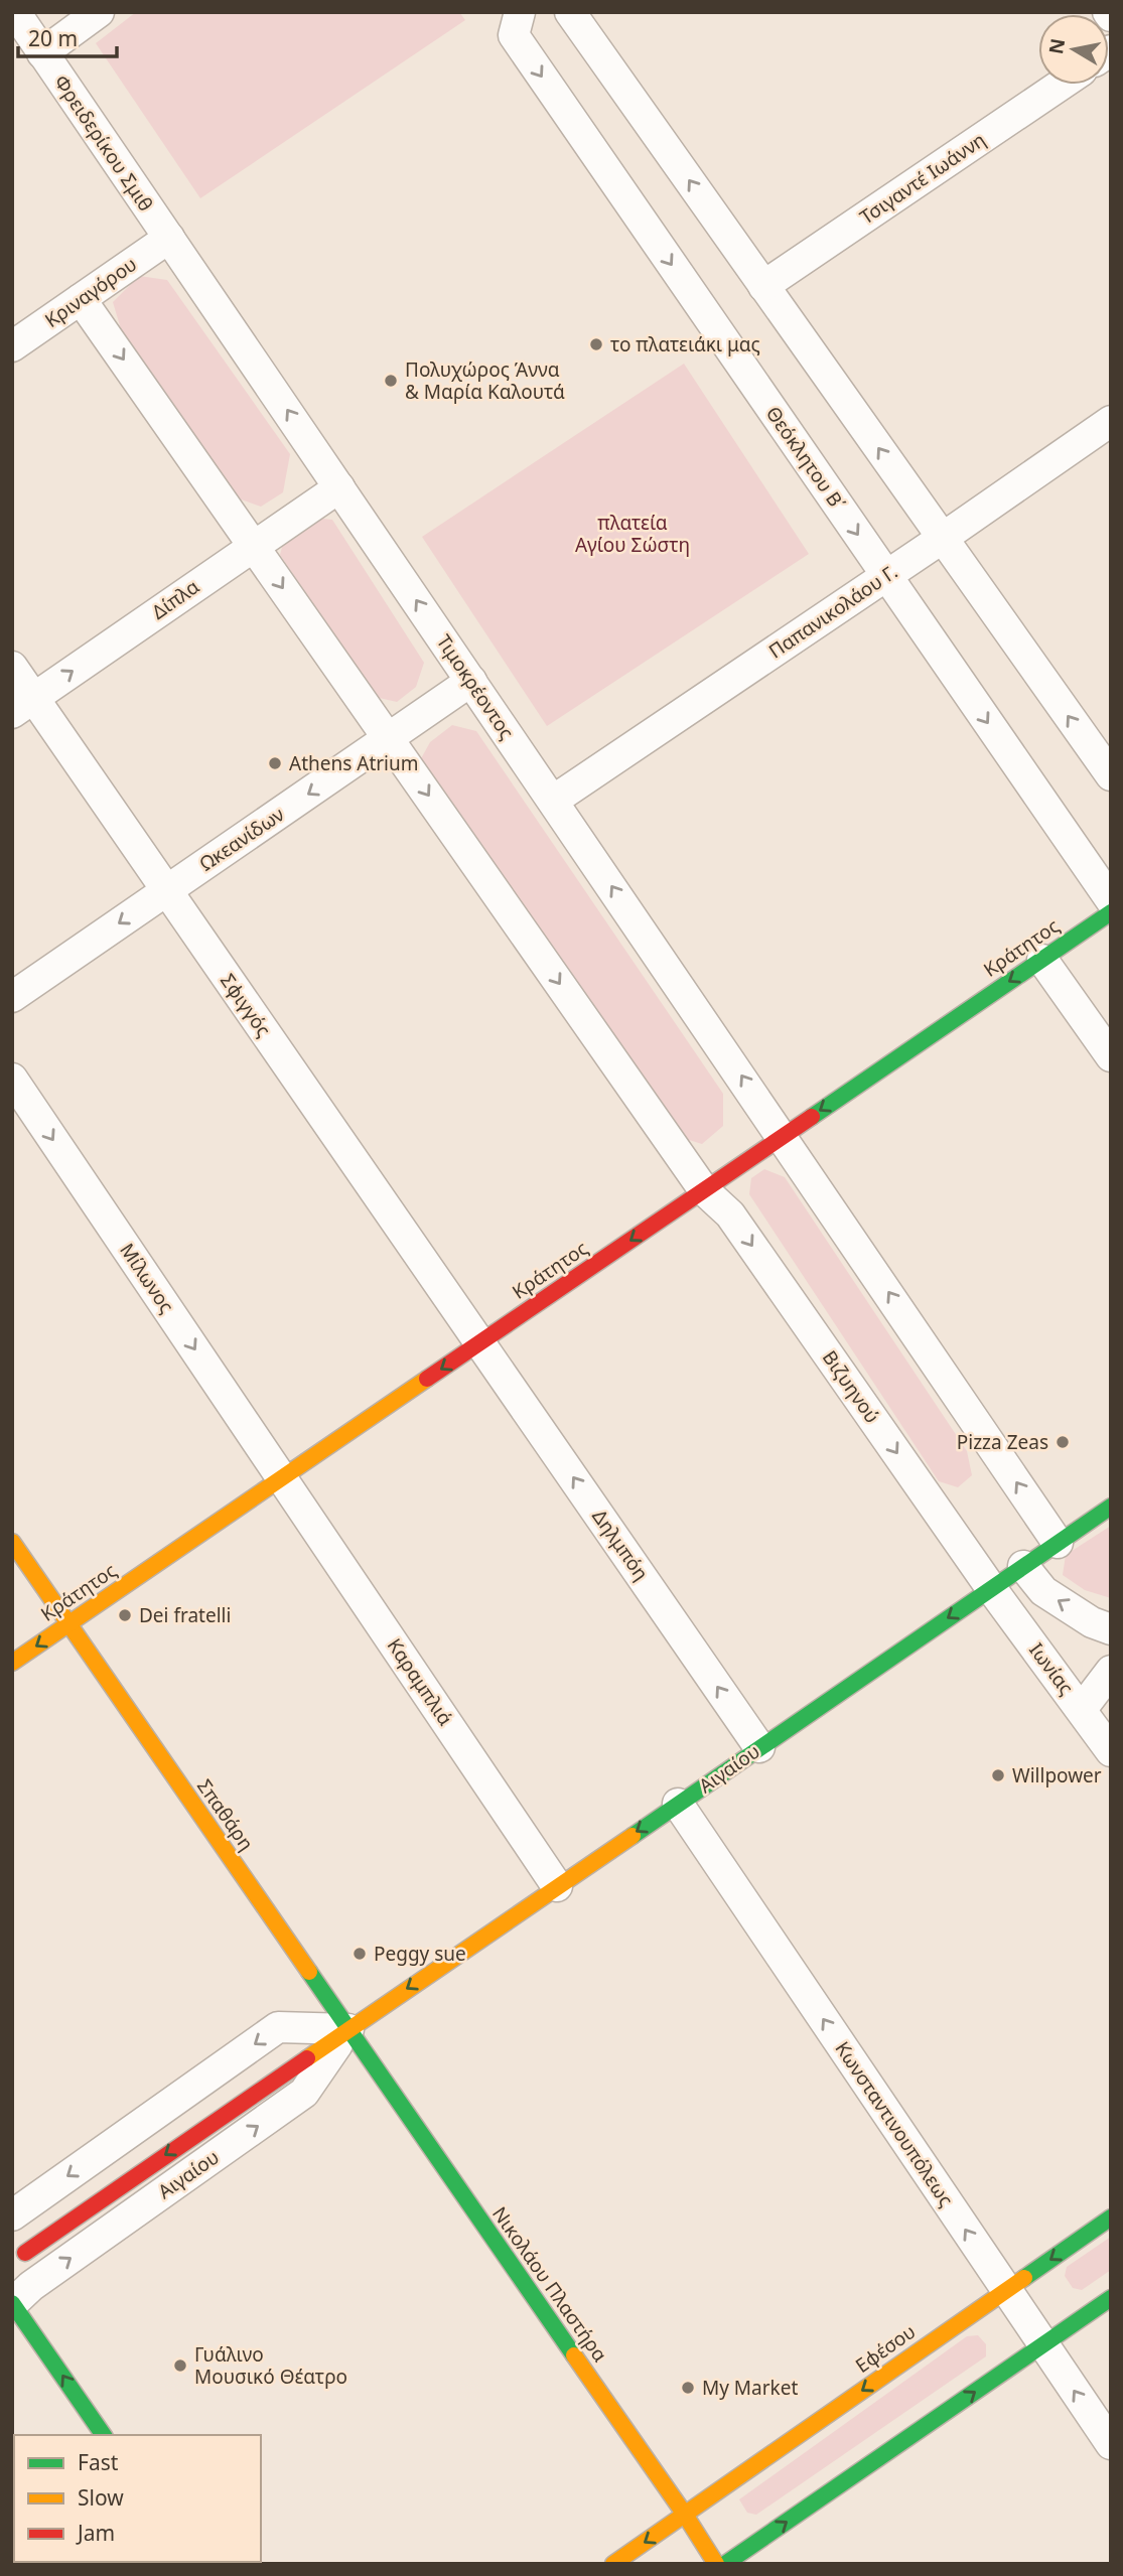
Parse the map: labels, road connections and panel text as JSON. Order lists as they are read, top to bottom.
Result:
{
  "streets": {
    "main road": [
      "Κράτητος",
      "Αιγαίου",
      "Σπαθάρη",
      "Νικολάου Πλαστήρα",
      "Εφέσου"
    ],
    "street": [
      "Φρειδερίκου Σμιθ",
      "Τσιγαντέ Ιωάννη",
      "Κριναγόρου",
      "Θεόκλητου Β΄",
      "Δίπλα",
      "Παπανικολάου Γ.",
      "Τιμοκρέοντος",
      "Ωκεανίδων",
      "Σφιγγός",
      "Μίλωνος",
      "Βιζυηνού",
      "Δηλμπόη",
      "Ιωνίας",
      "Καραμπλιά",
      "Κωνσταντινουπόλεως"
    ]
  },
  "crossings": [
    ["Φρειδερίκου Σμιθ", "Κριναγόρου"],
    ["Φρειδερίκου Σμιθ", "Τιμοκρέοντος"],
    ["Κριναγόρου", "Τιμοκρέοντος"],
    ["Θεόκλητου Β΄", "Παπανικολάου Γ."],
    ["Δίπλα", "Τιμοκρέοντος"],
    ["Δίπλα", "Σφιγγός"],
    ["Παπανικολάου Γ.", "Τιμοκρέοντος"],
    ["Τιμοκρέοντος", "Ωκεανίδων"],
    ["Τιμοκρέοντος", "Κράτητος"],
    ["Ωκεανίδων", "Σφιγγός"],
    ["Κράτητος", "Σφιγγός"],
    ["Κράτητος", "Μίλωνος"],
    ["Κράτητος", "Βιζυηνού"],
    ["Κράτητος", "Δηλμπόη"],
    ["Κράτητος", "Καραμπλιά"],
    ["Κράτητος", "Σπαθάρη"],
    ["Σφιγγός", "Δηλμπόη"],
    ["Μίλωνος", "Καραμπλιά"],
    ["Βιζυηνού", "Ιωνίας"],
    ["Βιζυηνού", "Αιγαίου"],
    ["Δηλμπόη", "Αιγαίου"],
    ["Ιωνίας", "Αιγαίου"],
    ["Καραμπλιά", "Αιγαίου"],
    ["Αιγαίου", "Σπαθάρη"],
    ["Αιγαίου", "Κωνσταντινουπόλεως"],
    ["Αιγαίου", "Νικολάου Πλαστήρα"],
    ["Σπαθάρη", "Νικολάου Πλαστήρα"],
    ["Κωνσταντινουπόλεως", "Εφέσου"],
    ["Νικολάου Πλαστήρα", "Εφέσου"]
  ],
  "one_way": [
    "Δίπλα",
    "Ωκεανίδων",
    "Κράτητος",
    "Μίλωνος",
    "Δηλμπόη",
    "Κωνσταντινουπόλεως"
  ],
  "parks": ["πλατεία Αγίου Σώστη"],
  "places": [
    "το πλατειάκι μας",
    "Πολυχώρος Άννα & Μαρία Καλουτά",
    "Athens Atrium",
    "Pizza Zeas",
    "Dei fratelli",
    "Willpower",
    "Peggy sue",
    "Γυάλινο Μουσικό Θέατρο",
    "My Market"
  ],
  "legend": ["Fast", "Slow", "Jam"],
  "scale_bar": "20 m",
  "north": "left"
}
